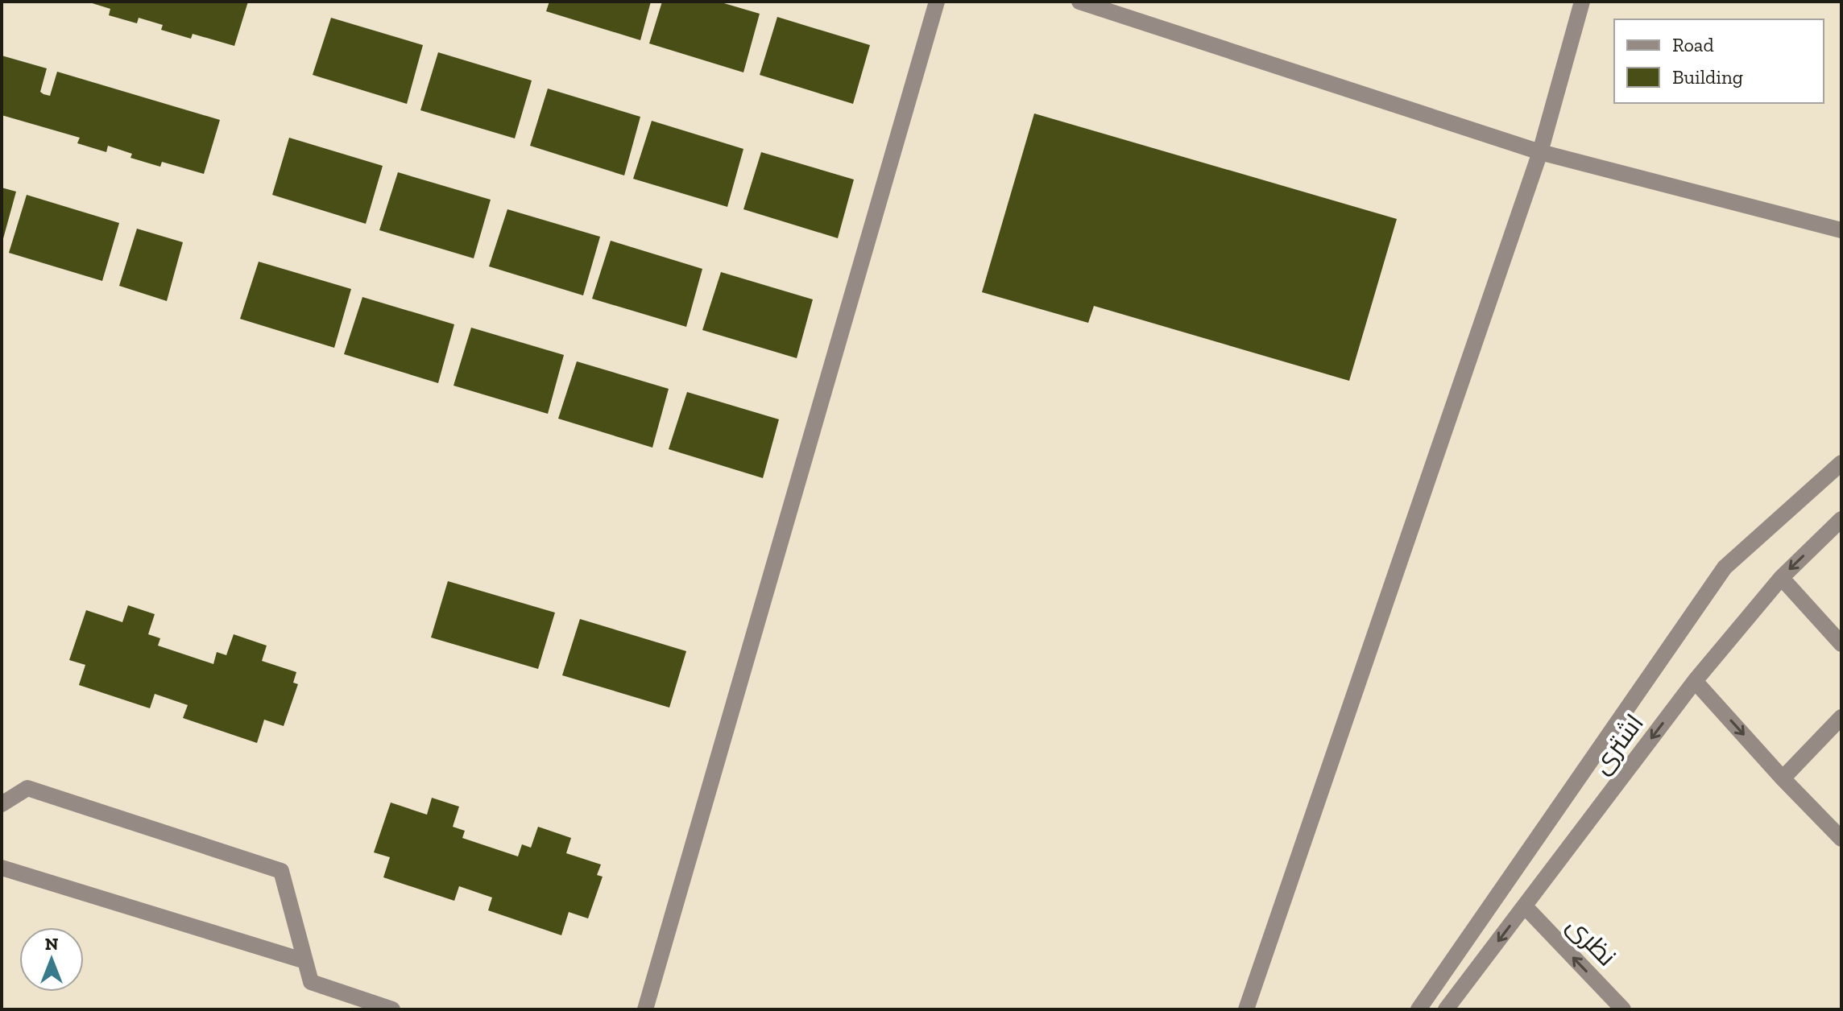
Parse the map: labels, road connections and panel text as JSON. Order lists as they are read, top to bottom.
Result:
{
  "streets": {
    "street": ["اشتری", "نظری"]
  },
  "crossings": [
    ["اشتری", "نظری"]
  ],
  "one_way": ["نظری"],
  "legend": ["Road", "Building"],
  "north": "top"
}
